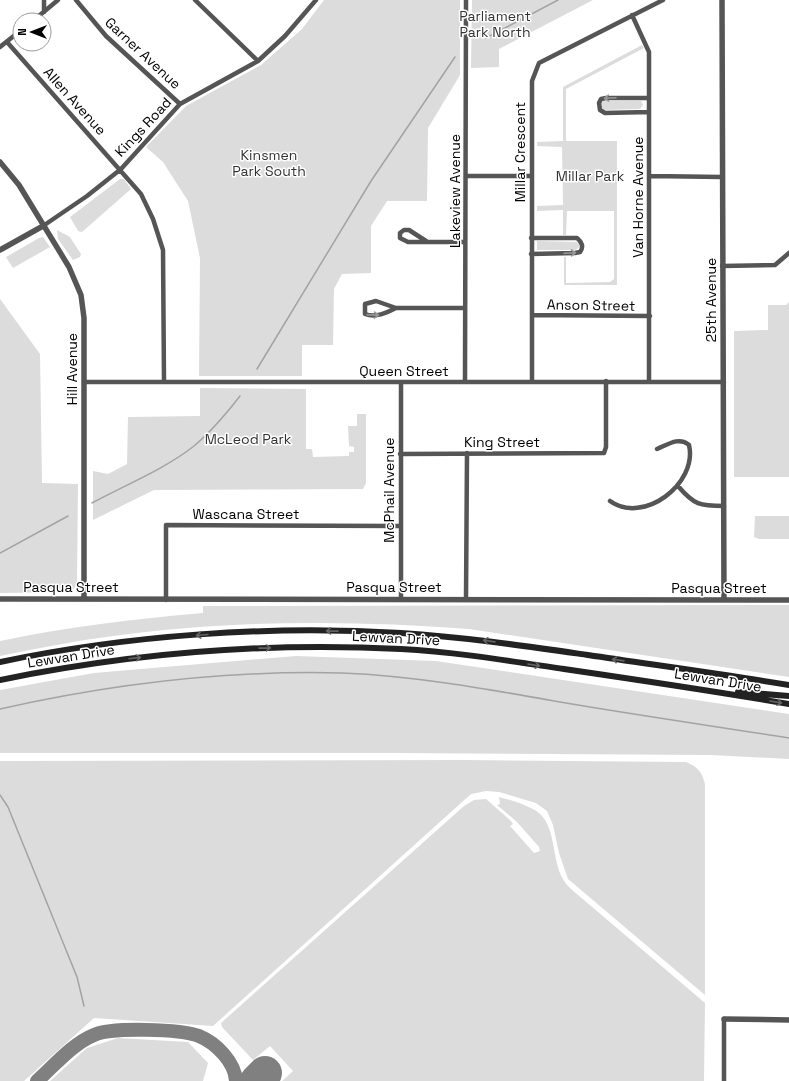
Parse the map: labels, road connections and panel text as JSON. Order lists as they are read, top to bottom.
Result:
{
  "streets": {
    "main road": ["Lewvan Drive"],
    "street": [
      "Garner Avenue",
      "Allen Avenue",
      "Kings Road",
      "Millar Crescent",
      "Lakeview Avenue",
      "Van Horne Avenue",
      "25th Avenue",
      "Anson Street",
      "Hill Avenue",
      "Queen Street",
      "King Street",
      "McPhail Avenue",
      "Wascana Street",
      "Pasqua Street"
    ]
  },
  "crossings": [
    ["Garner Avenue", "Kings Road"],
    ["Allen Avenue", "Kings Road"],
    ["Allen Avenue", "Queen Street"],
    ["Kings Road", "Hill Avenue"],
    ["Millar Crescent", "Van Horne Avenue"],
    ["Millar Crescent", "Anson Street"],
    ["Millar Crescent", "Queen Street"],
    ["Lakeview Avenue", "Queen Street"],
    ["Van Horne Avenue", "Anson Street"],
    ["Van Horne Avenue", "Queen Street"],
    ["25th Avenue", "Queen Street"],
    ["25th Avenue", "Pasqua Street"],
    ["Hill Avenue", "Queen Street"],
    ["Hill Avenue", "Pasqua Street"],
    ["Queen Street", "King Street"],
    ["Queen Street", "McPhail Avenue"],
    ["King Street", "McPhail Avenue"],
    ["McPhail Avenue", "Wascana Street"],
    ["McPhail Avenue", "Pasqua Street"],
    ["Wascana Street", "Pasqua Street"]
  ],
  "parks": [
    "Parliament Park North",
    "Kinsmen Park South",
    "Millar Park",
    "McLeod Park"
  ],
  "north": "left"
}
